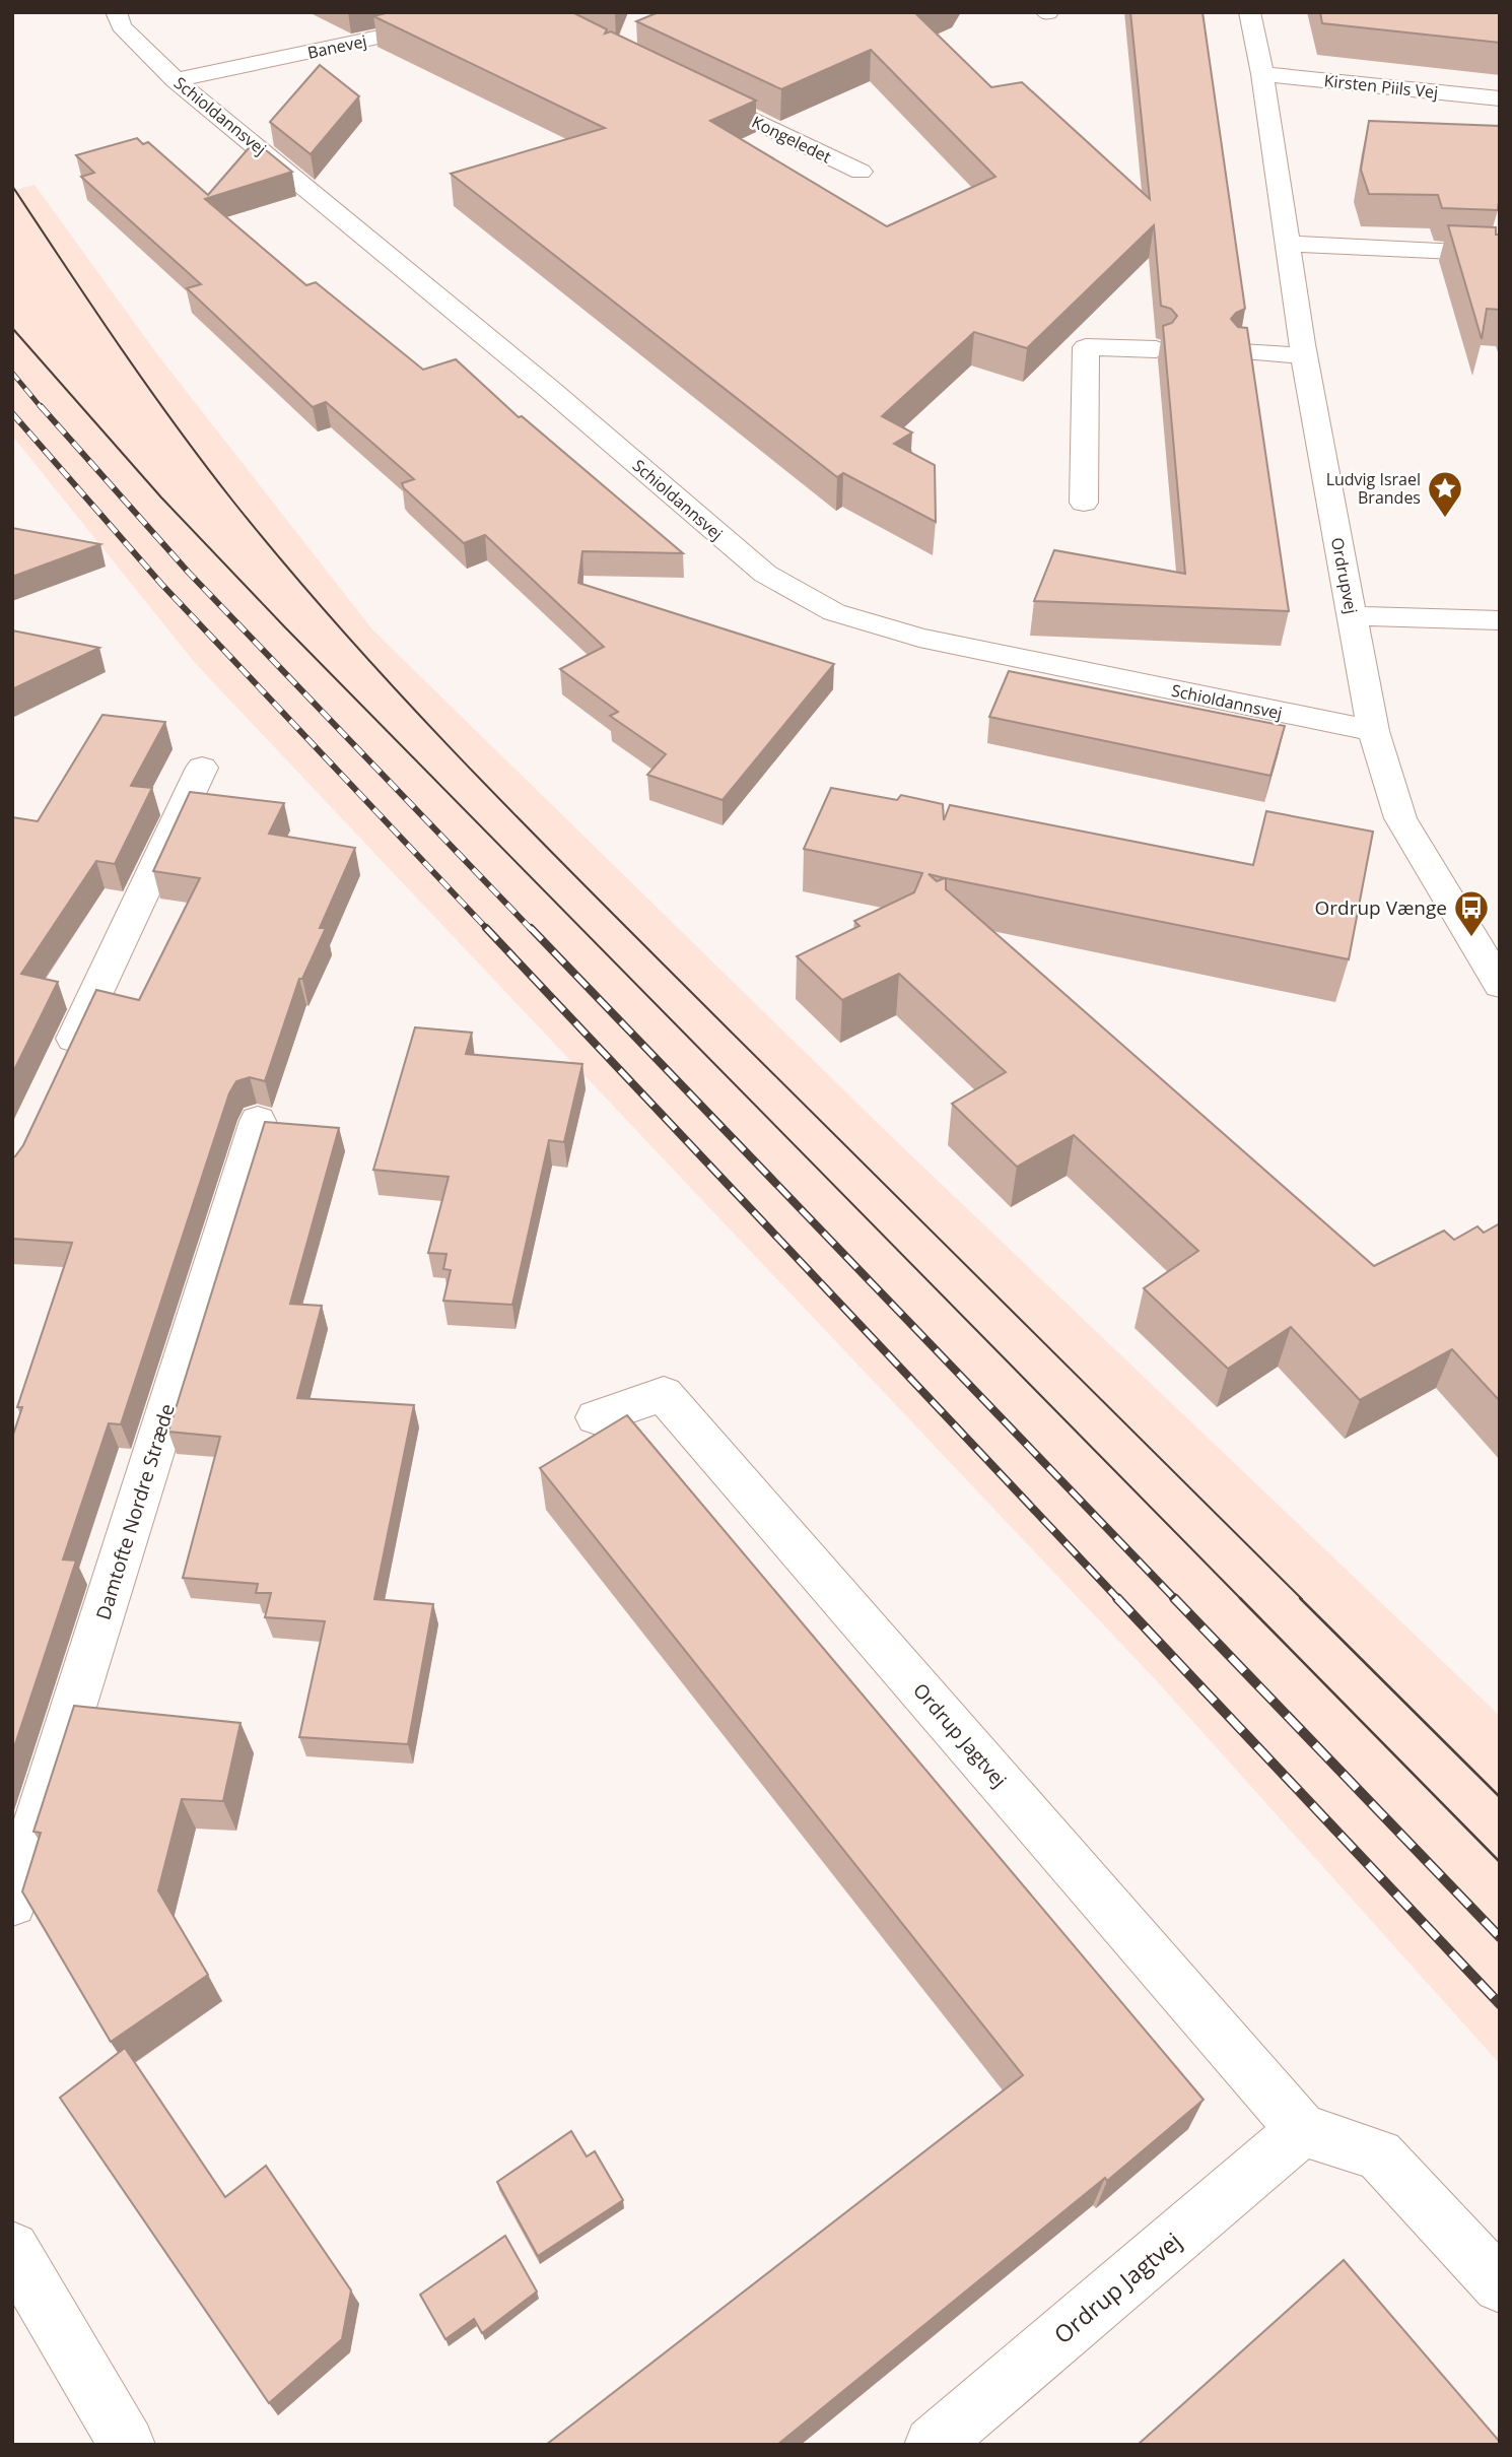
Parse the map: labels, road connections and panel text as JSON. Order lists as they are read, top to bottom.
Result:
{
  "streets": {
    "street": [
      "Banevej",
      "Kirsten Piils Vej",
      "Schioldannsvej",
      "Kongeledet",
      "Ordrupvej",
      "Damtofte Nordre Stræde",
      "Ordrup Jagtvej"
    ]
  },
  "crossings": [
    ["Banevej", "Schioldannsvej"],
    ["Kirsten Piils Vej", "Ordrupvej"],
    ["Schioldannsvej", "Ordrupvej"]
  ],
  "places": {
    "place": ["Ludvig Israel Brandes"],
    "bus stop": ["Ordrup Vænge"]
  }
}
